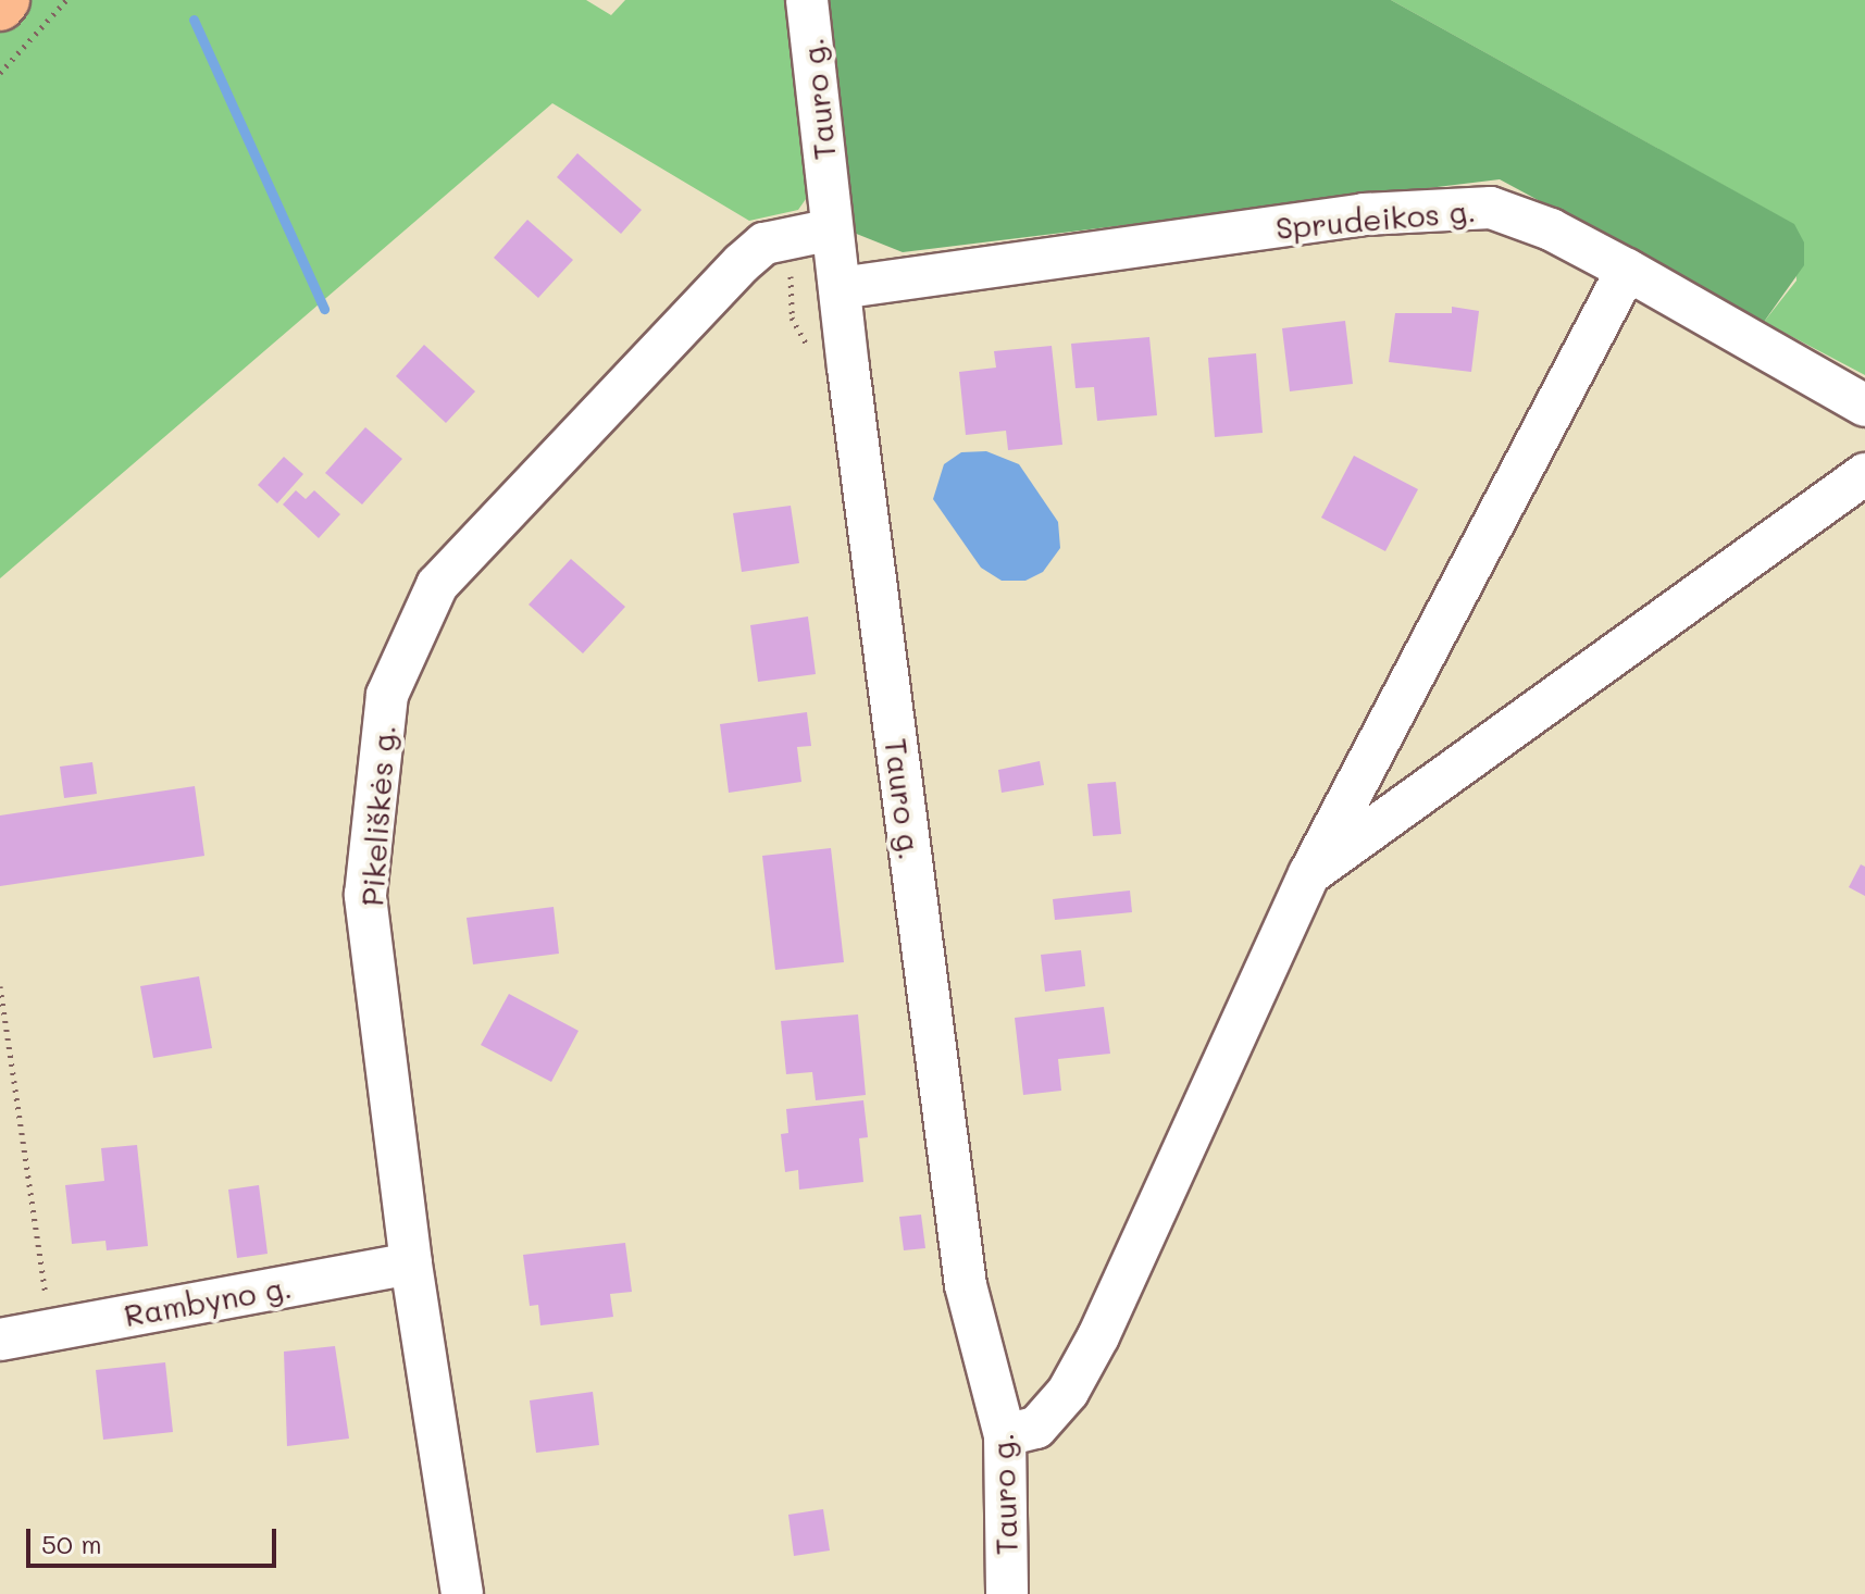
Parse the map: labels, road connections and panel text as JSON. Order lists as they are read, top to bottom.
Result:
{
  "streets": {
    "street": [
      "Tauro g.",
      "Sprudeikos g.",
      "Pikeliškės g.",
      "Rambyno g."
    ]
  },
  "crossings": [
    ["Tauro g.", "Sprudeikos g."],
    ["Tauro g.", "Pikeliškės g."],
    ["Pikeliškės g.", "Rambyno g."]
  ],
  "scale_bar": "50 m"
}
